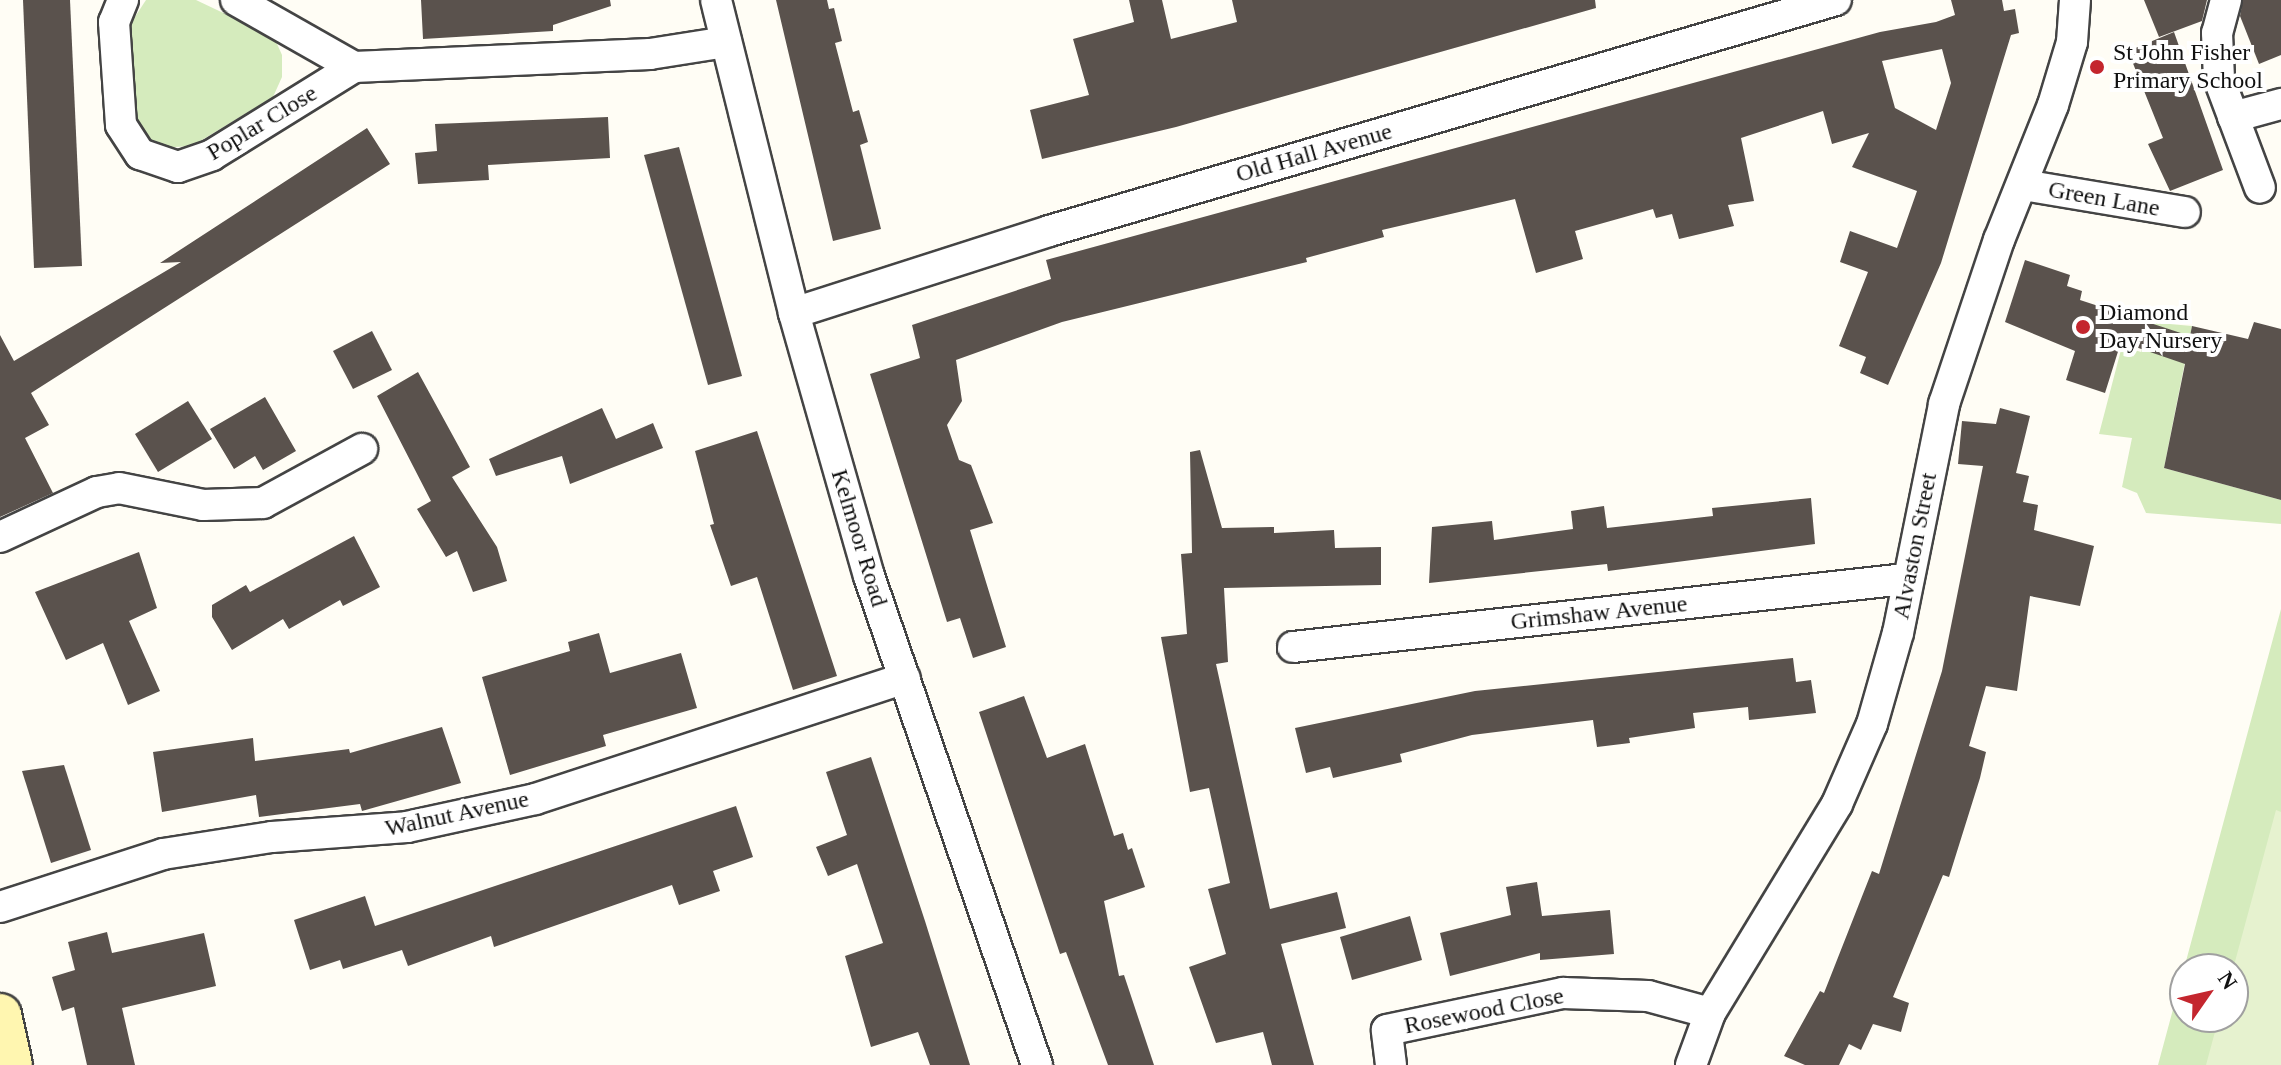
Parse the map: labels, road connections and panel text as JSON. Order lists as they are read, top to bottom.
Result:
{
  "streets": {
    "street": [
      "Poplar Close",
      "Old Hall Avenue",
      "Green Lane",
      "Kelmoor Road",
      "Alvaston Street",
      "Grimshaw Avenue",
      "Walnut Avenue",
      "Rosewood Close"
    ]
  },
  "crossings": [
    ["Poplar Close", "Kelmoor Road"],
    ["Old Hall Avenue", "Kelmoor Road"],
    ["Green Lane", "Alvaston Street"],
    ["Kelmoor Road", "Walnut Avenue"],
    ["Alvaston Street", "Grimshaw Avenue"],
    ["Alvaston Street", "Rosewood Close"]
  ],
  "places": ["St John Fisher Primary School", "Diamond Day Nursery"],
  "north": "top right"
}
